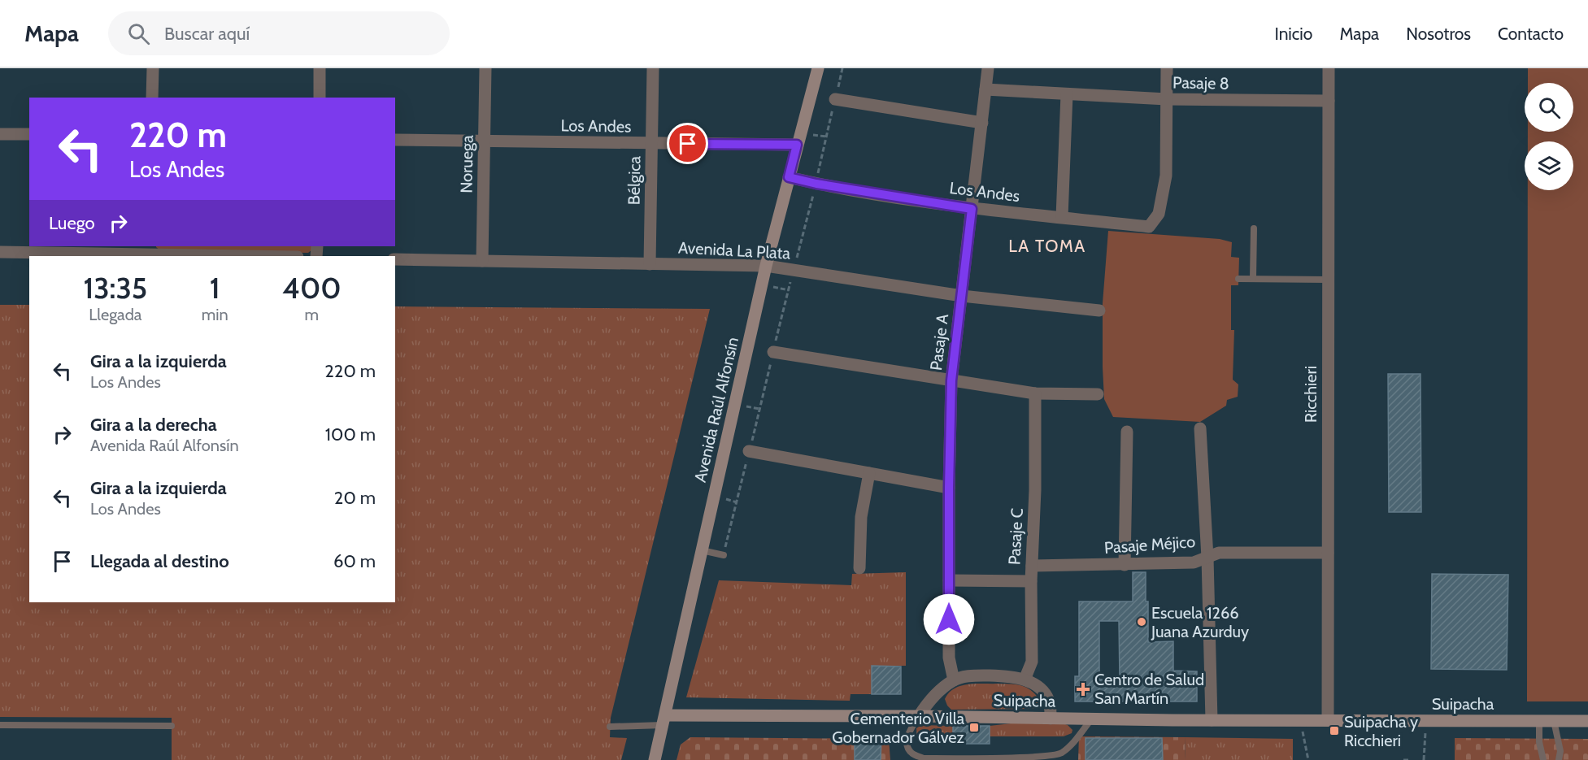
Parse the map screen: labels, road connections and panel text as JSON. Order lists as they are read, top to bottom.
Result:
{
  "streets": {
    "street": [
      "Pasaje 8",
      "Los Andes",
      "Noruega",
      "Bélgica",
      "Avenida La Plata",
      "Pasaje A",
      "Ricchieri",
      "Avenida Raúl Alfonsín",
      "Pasaje C",
      "Pasaje Méjico",
      "Suipacha"
    ]
  },
  "crossings": [
    ["Pasaje 8", "Los Andes"],
    ["Pasaje 8", "Pasaje A"],
    ["Pasaje 8", "Ricchieri"],
    ["Los Andes", "Noruega"],
    ["Los Andes", "Bélgica"],
    ["Los Andes", "Pasaje A"],
    ["Los Andes", "Avenida Raúl Alfonsín"],
    ["Noruega", "Avenida La Plata"],
    ["Bélgica", "Avenida La Plata"],
    ["Avenida La Plata", "Pasaje A"],
    ["Avenida La Plata", "Avenida Raúl Alfonsín"],
    ["Ricchieri", "Pasaje Méjico"],
    ["Ricchieri", "Suipacha"],
    ["Avenida Raúl Alfonsín", "Suipacha"],
    ["Pasaje C", "Pasaje Méjico"]
  ],
  "districts": ["LA TOMA"],
  "places": {
    "other": ["Escuela 1266 Juana Azurduy"],
    "health": ["Centro de Salud San Martín"],
    "transit": ["Cementerio Villa Gobernador Gálvez", "Suipacha y Ricchieri"]
  },
  "page": {
    "header": "Mapa",
    "search": "Buscar aquí",
    "nav": [
      "Inicio",
      "Mapa",
      "Nosotros",
      "Contacto"
    ],
    "turn": ["220 m", "Los Andes"],
    "then": "Luego",
    "eta": [
      "13:35",
      "Llegada",
      "1",
      "min",
      "400",
      "m"
    ],
    "list": [
      {
        "name": "Gira a la izquierda",
        "note": "Los Andes",
        "value": "220 m"
      },
      {
        "name": "Gira a la derecha",
        "note": "Avenida Raúl Alfonsín",
        "value": "100 m"
      },
      {
        "name": "Gira a la izquierda",
        "note": "Los Andes",
        "value": "20 m"
      },
      {
        "name": "Llegada al destino",
        "value": "60 m"
      }
    ]
  }
}
